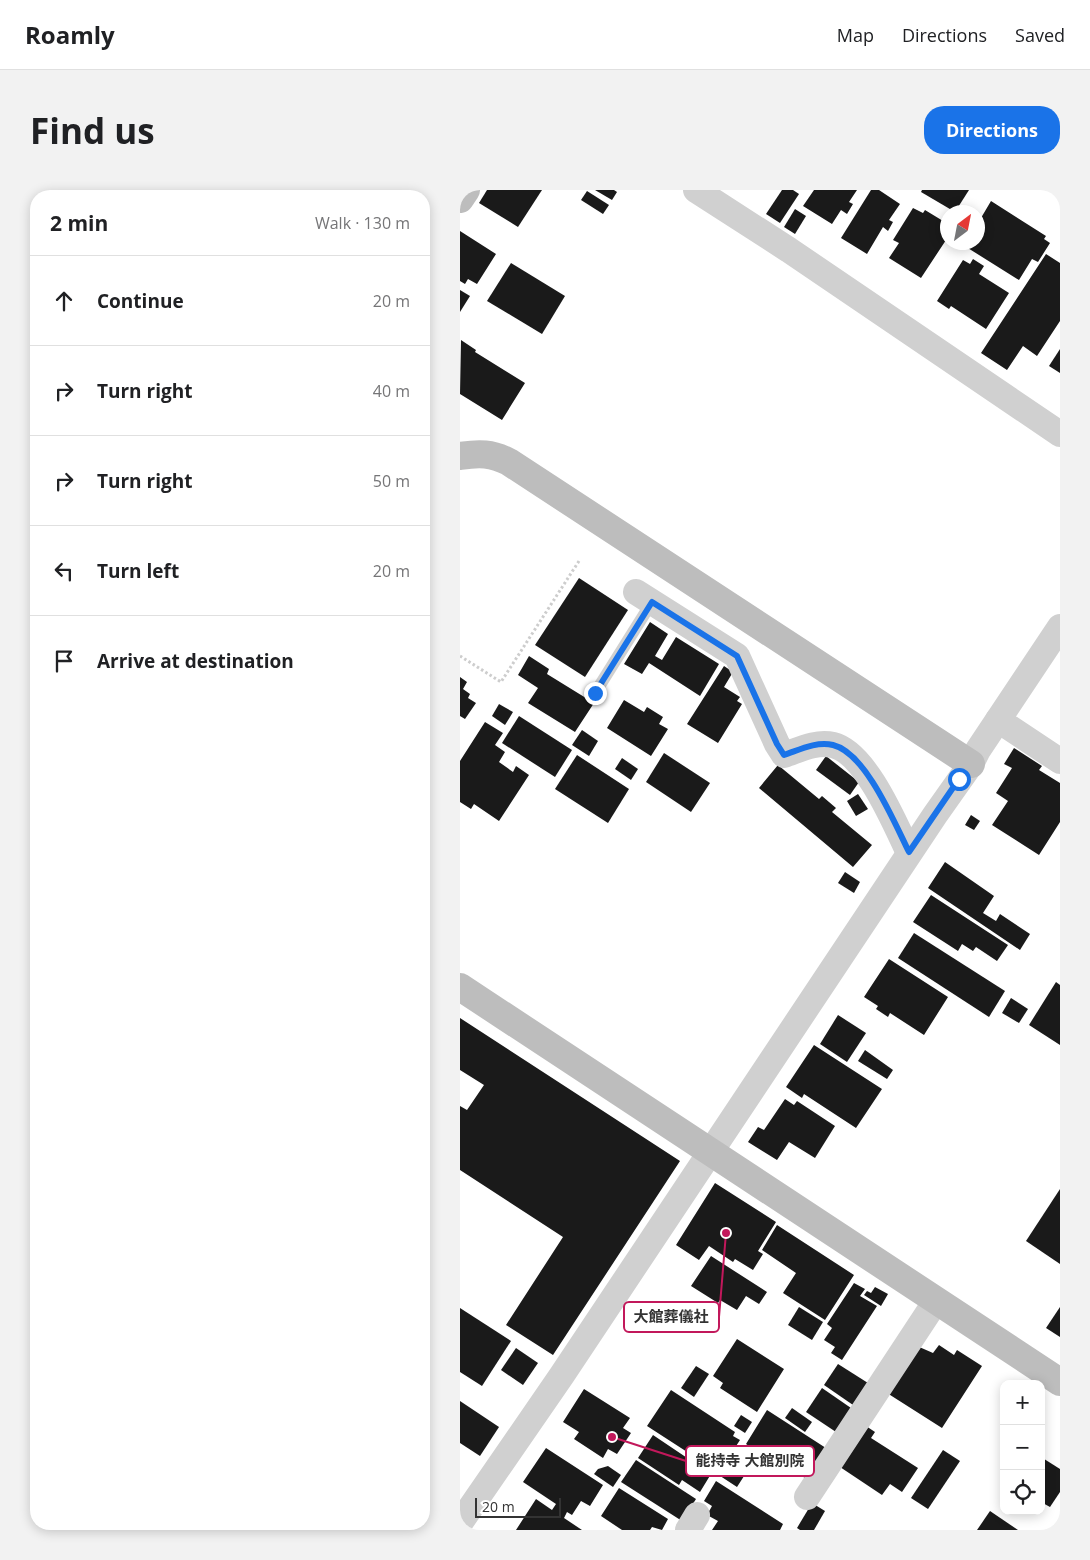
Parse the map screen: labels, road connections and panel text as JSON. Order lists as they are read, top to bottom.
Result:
{
  "places": ["大館葬儀社", "能持寺 大館別院"],
  "scale_bar": "20 m",
  "north": "top right",
  "page": {
    "header": "Roamly",
    "nav": ["Map", "Directions", "Saved"],
    "buttons": "Directions",
    "title": "Find us",
    "heading": ["2 min", "Walk · 130 m"],
    "list": [
      ["Continue", "20 m"],
      ["Turn right", "40 m"],
      ["Turn right", "50 m"],
      ["Turn left", "20 m"],
      "Arrive at destination"
    ],
    "map_buttons": ["+", "−"],
    "scale": "20 m"
  }
}
